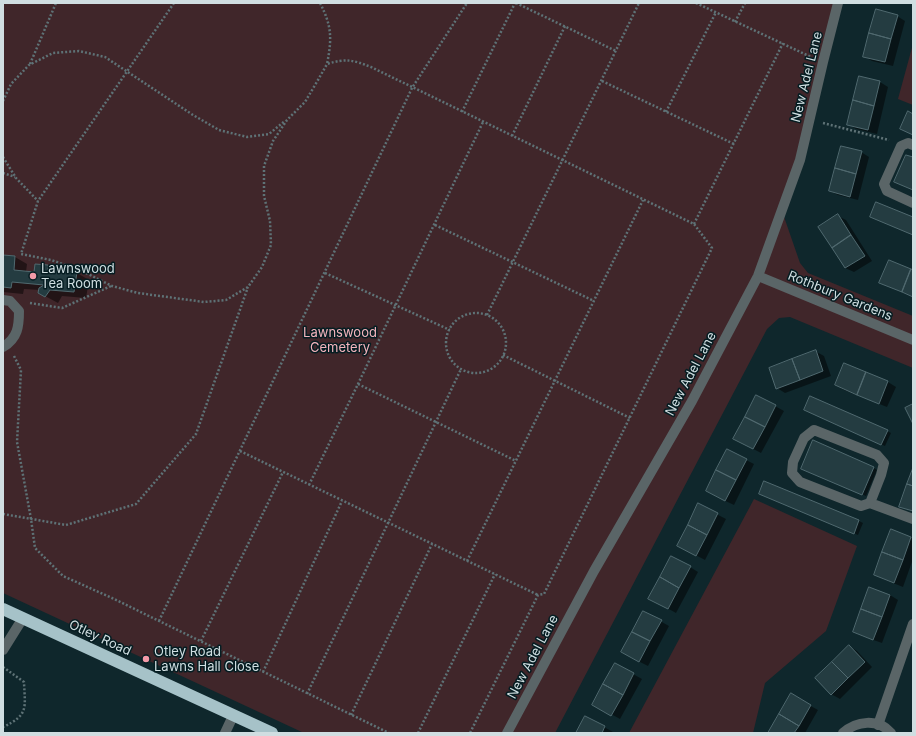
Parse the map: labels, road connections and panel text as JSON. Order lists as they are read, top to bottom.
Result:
{
  "streets": {
    "highway": ["Otley Road"],
    "street": ["New Adel Lane", "Rothbury Gardens"]
  },
  "crossings": [
    ["New Adel Lane", "Rothbury Gardens"]
  ],
  "parks": ["Lawnswood Cemetery"],
  "places": ["Lawnswood Tea Room", "Otley Road Lawns Hall Close"]
}
